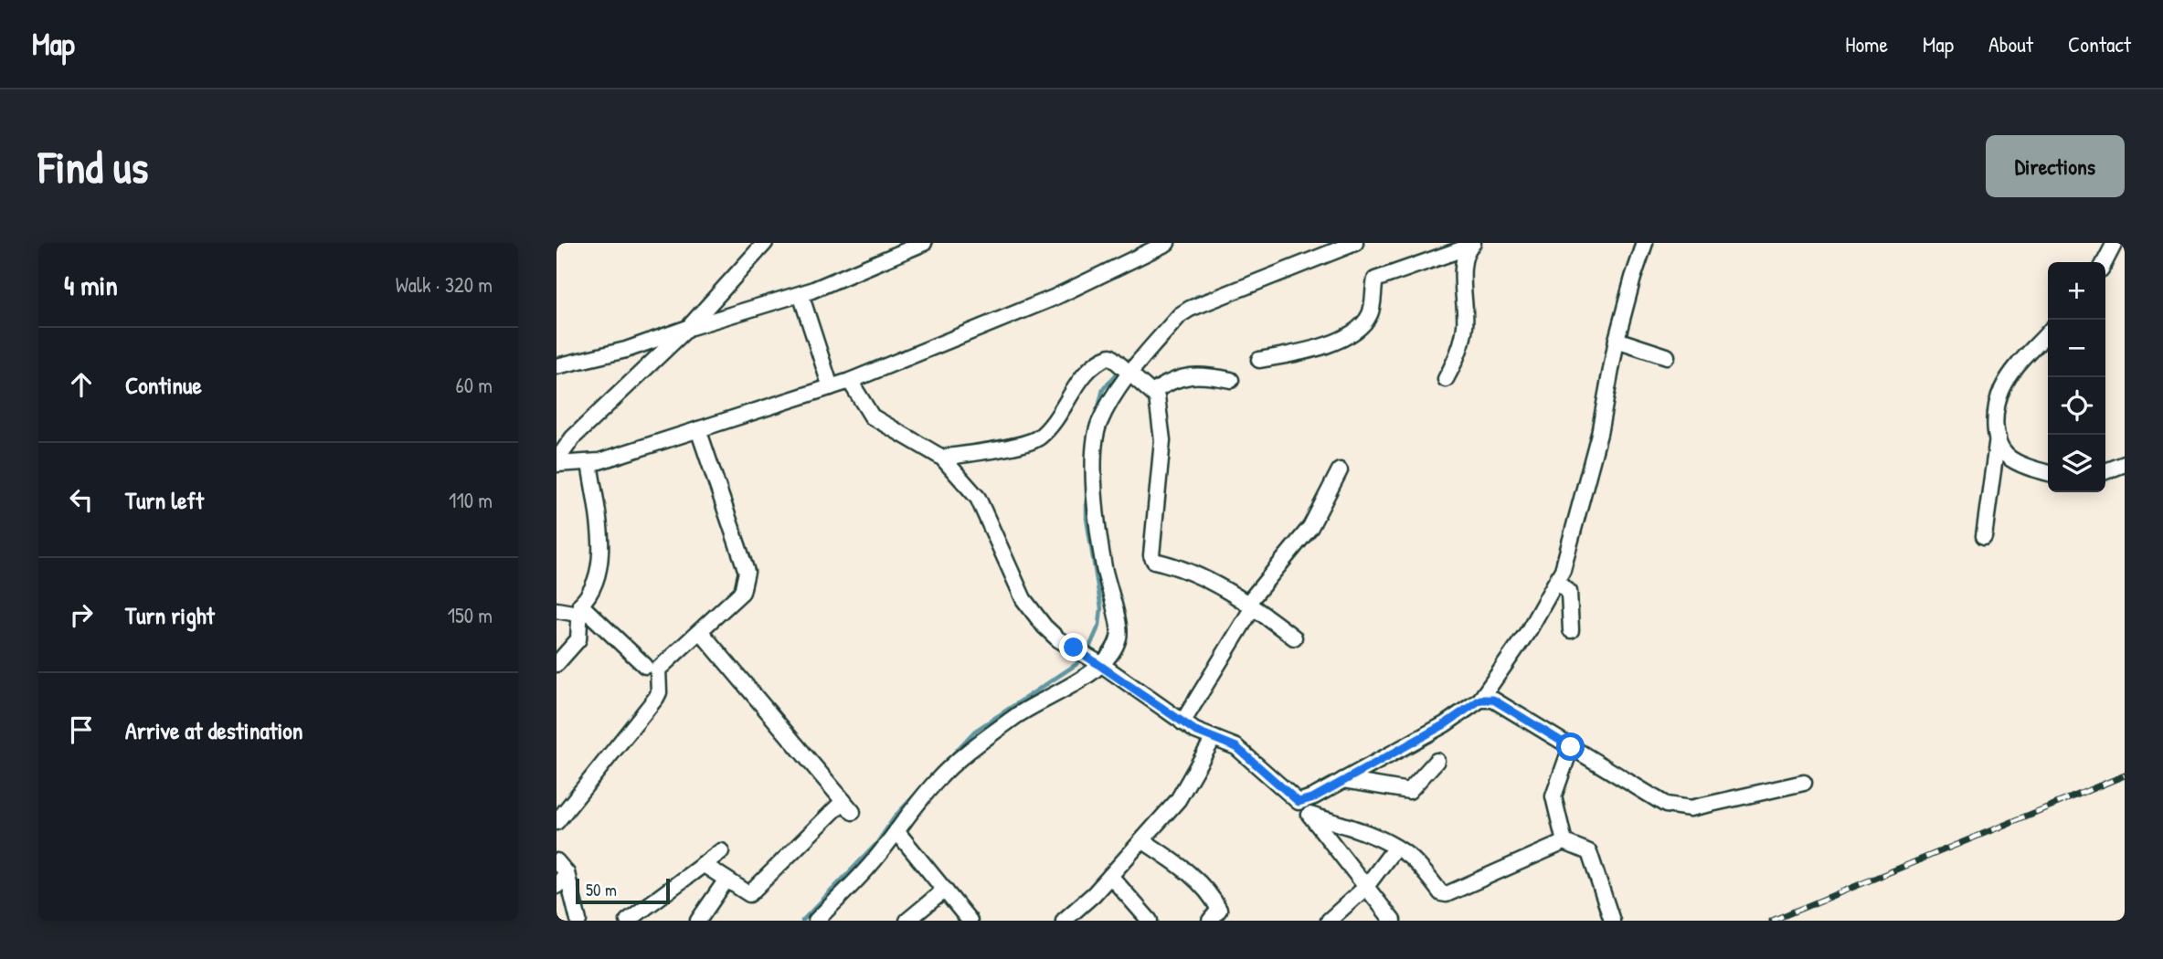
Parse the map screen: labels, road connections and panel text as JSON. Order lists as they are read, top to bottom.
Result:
{
  "scale_bar": "50 m",
  "page": {
    "header": "Map",
    "nav": [
      "Home",
      "Map",
      "About",
      "Contact"
    ],
    "buttons": "Directions",
    "title": "Find us",
    "heading": ["4 min", "Walk · 320 m"],
    "map_buttons": ["+", "−"],
    "list": [
      ["Continue", "60 m"],
      ["Turn left", "110 m"],
      ["Turn right", "150 m"],
      "Arrive at destination"
    ],
    "scale": "50 m"
  }
}
